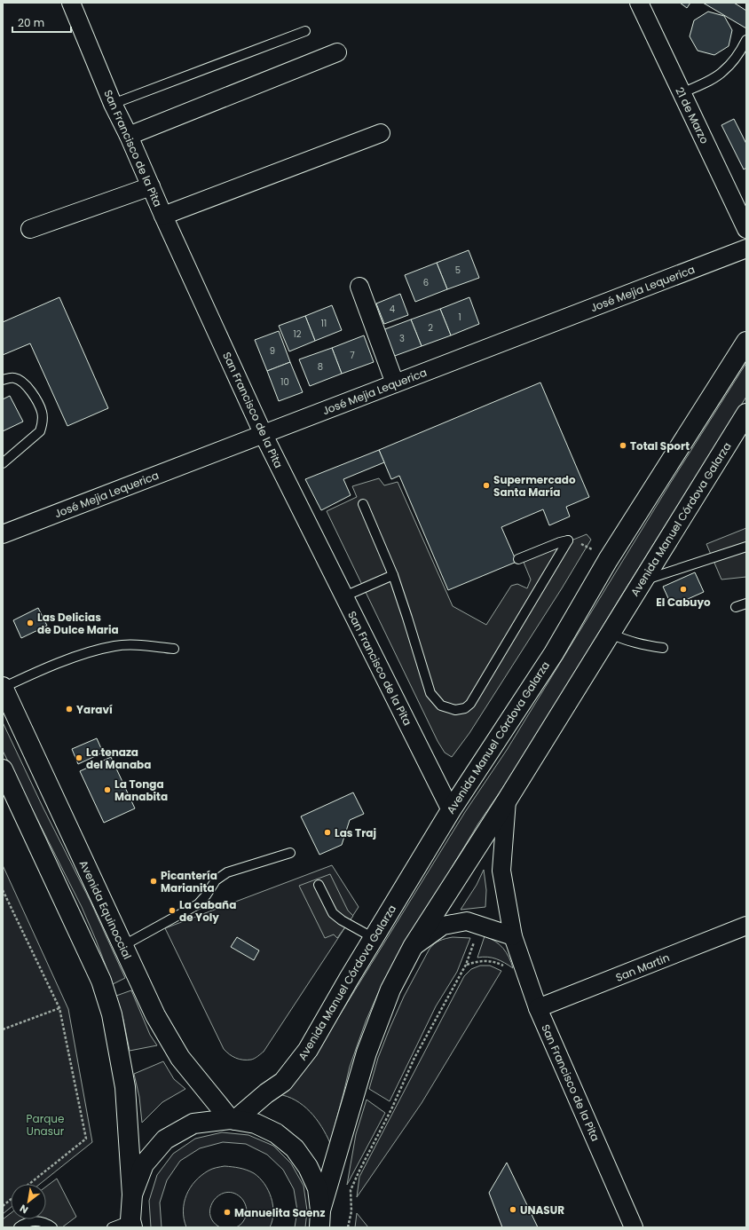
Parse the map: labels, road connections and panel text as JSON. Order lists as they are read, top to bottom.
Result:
{
  "streets": {
    "main road": ["Avenida Manuel Córdova Galarza", "Avenida Equinoccial"],
    "street": [
      "21 de Marzo",
      "San Francisco de la Pita",
      "José Mejia Lequerica",
      "San Martin"
    ]
  },
  "crossings": [
    ["San Francisco de la Pita", "José Mejia Lequerica"],
    ["San Francisco de la Pita", "Avenida Manuel Córdova Galarza"],
    ["San Francisco de la Pita", "San Martin"],
    ["Avenida Manuel Córdova Galarza", "Avenida Equinoccial"]
  ],
  "parks": ["Parque Unasur"],
  "places": [
    "Total Sport",
    "Supermercado Santa María",
    "El Cabuyo",
    "Las Delicias de Dulce Maria",
    "Yaraví",
    "La tenaza del Manaba",
    "La Tonga Manabita",
    "Las Traj",
    "Picantería Marianita",
    "La cabaña de Yoly",
    "UNASUR",
    "Manuelita Saenz"
  ],
  "house_numbers": [
    "5",
    "6",
    "4",
    "1",
    "11",
    "2",
    "12",
    "3",
    "9",
    "7",
    "8",
    "10"
  ],
  "scale_bar": "20 m",
  "north": "bottom left"
}
